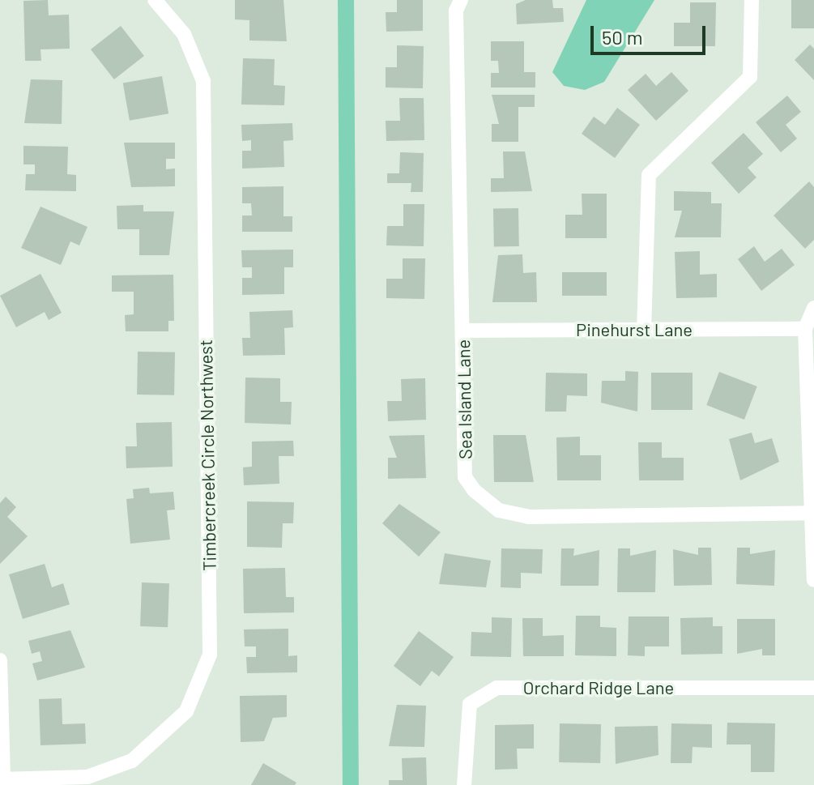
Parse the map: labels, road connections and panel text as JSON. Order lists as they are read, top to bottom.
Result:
{
  "streets": {
    "street": [
      "Pinehurst Lane",
      "Sea Island Lane",
      "Timbercreek Circle Northwest",
      "Orchard Ridge Lane"
    ]
  },
  "crossings": [
    ["Pinehurst Lane", "Sea Island Lane"]
  ],
  "scale_bar": "50 m"
}
